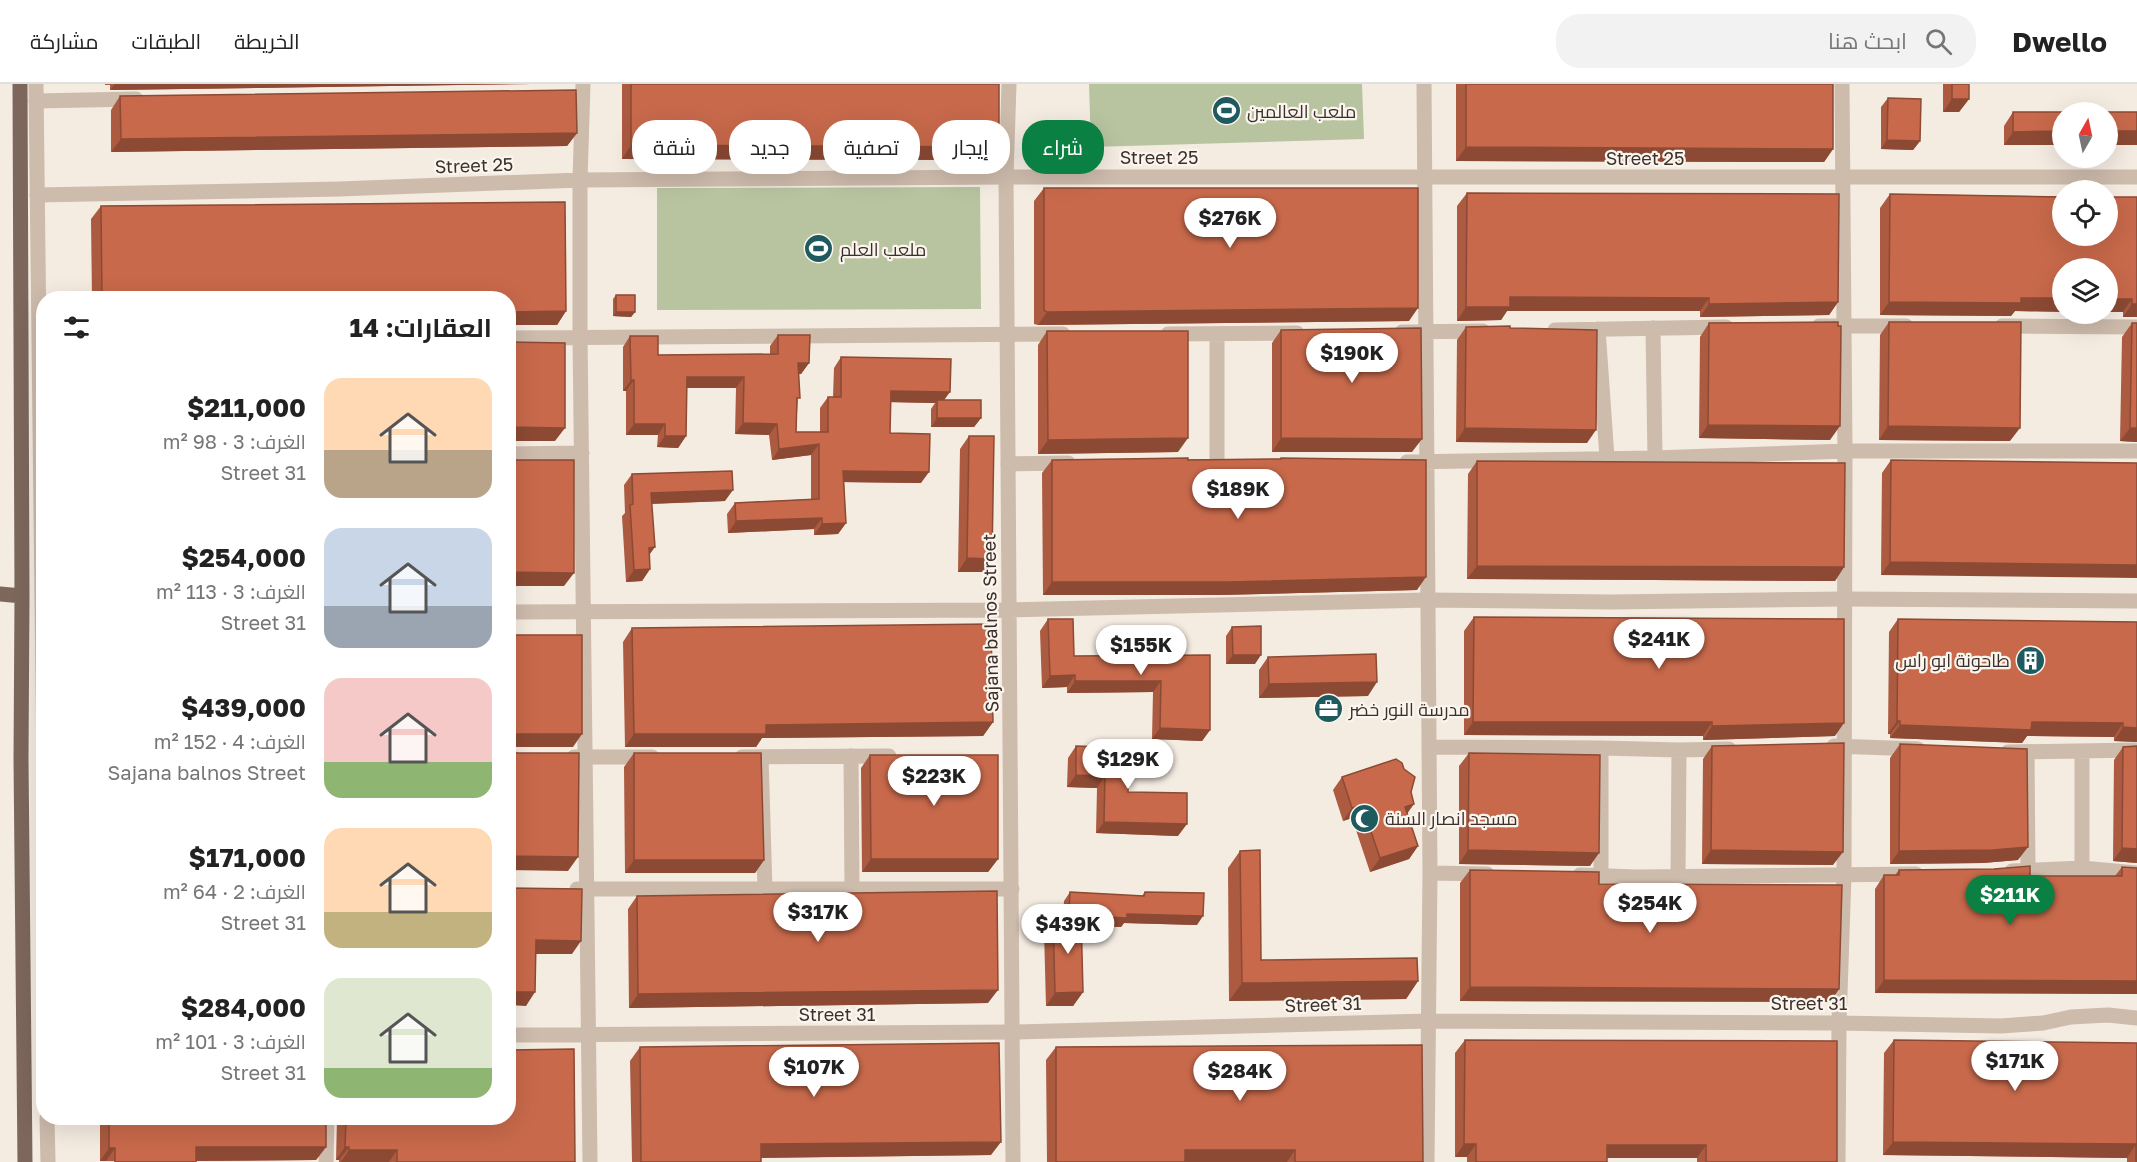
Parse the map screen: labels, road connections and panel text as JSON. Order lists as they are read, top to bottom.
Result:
{
  "streets": {
    "street": ["Street 25", "Sajana balnos Street", "Street 31"]
  },
  "crossings": [
    ["Street 25", "Sajana balnos Street"],
    ["Sajana balnos Street", "Street 31"]
  ],
  "places": {
    "sports": ["ملعب العالمين", "ملعب العلم"],
    "building": ["طاحونة ابو راس"],
    "office": ["مدرسة النور خضر"],
    "mosque": ["مسجد انصار السنة"]
  },
  "north": "top",
  "page": {
    "header": "Dwello",
    "search": "ابحث هنا",
    "nav": ["الخريطة", "الطبقات", "مشاركة"],
    "chip": [
      "شراء",
      "إيجار",
      "تصفية",
      "جديد",
      "شقة"
    ],
    "price": [
      "$276K",
      "$190K",
      "$189K",
      "$241K",
      "$155K",
      "$129K",
      "$223K",
      "$211K",
      "$254K",
      "$317K",
      "$439K",
      "$171K",
      "$107K",
      "$284K"
    ],
    "heading": "العقارات: 14",
    "list": [
      {
        "name": "$211,000",
        "note": "الغرف: 3 · 98 m² · Street 31"
      },
      {
        "name": "$254,000",
        "note": "الغرف: 3 · 113 m² · Street 31"
      },
      {
        "name": "$439,000",
        "note": "الغرف: 4 · 152 m² · Sajana balnos Street"
      },
      {
        "name": "$171,000",
        "note": "الغرف: 2 · 64 m² · Street 31"
      },
      {
        "name": "$284,000",
        "note": "الغرف: 3 · 101 m² · Street 31"
      }
    ]
  }
}
